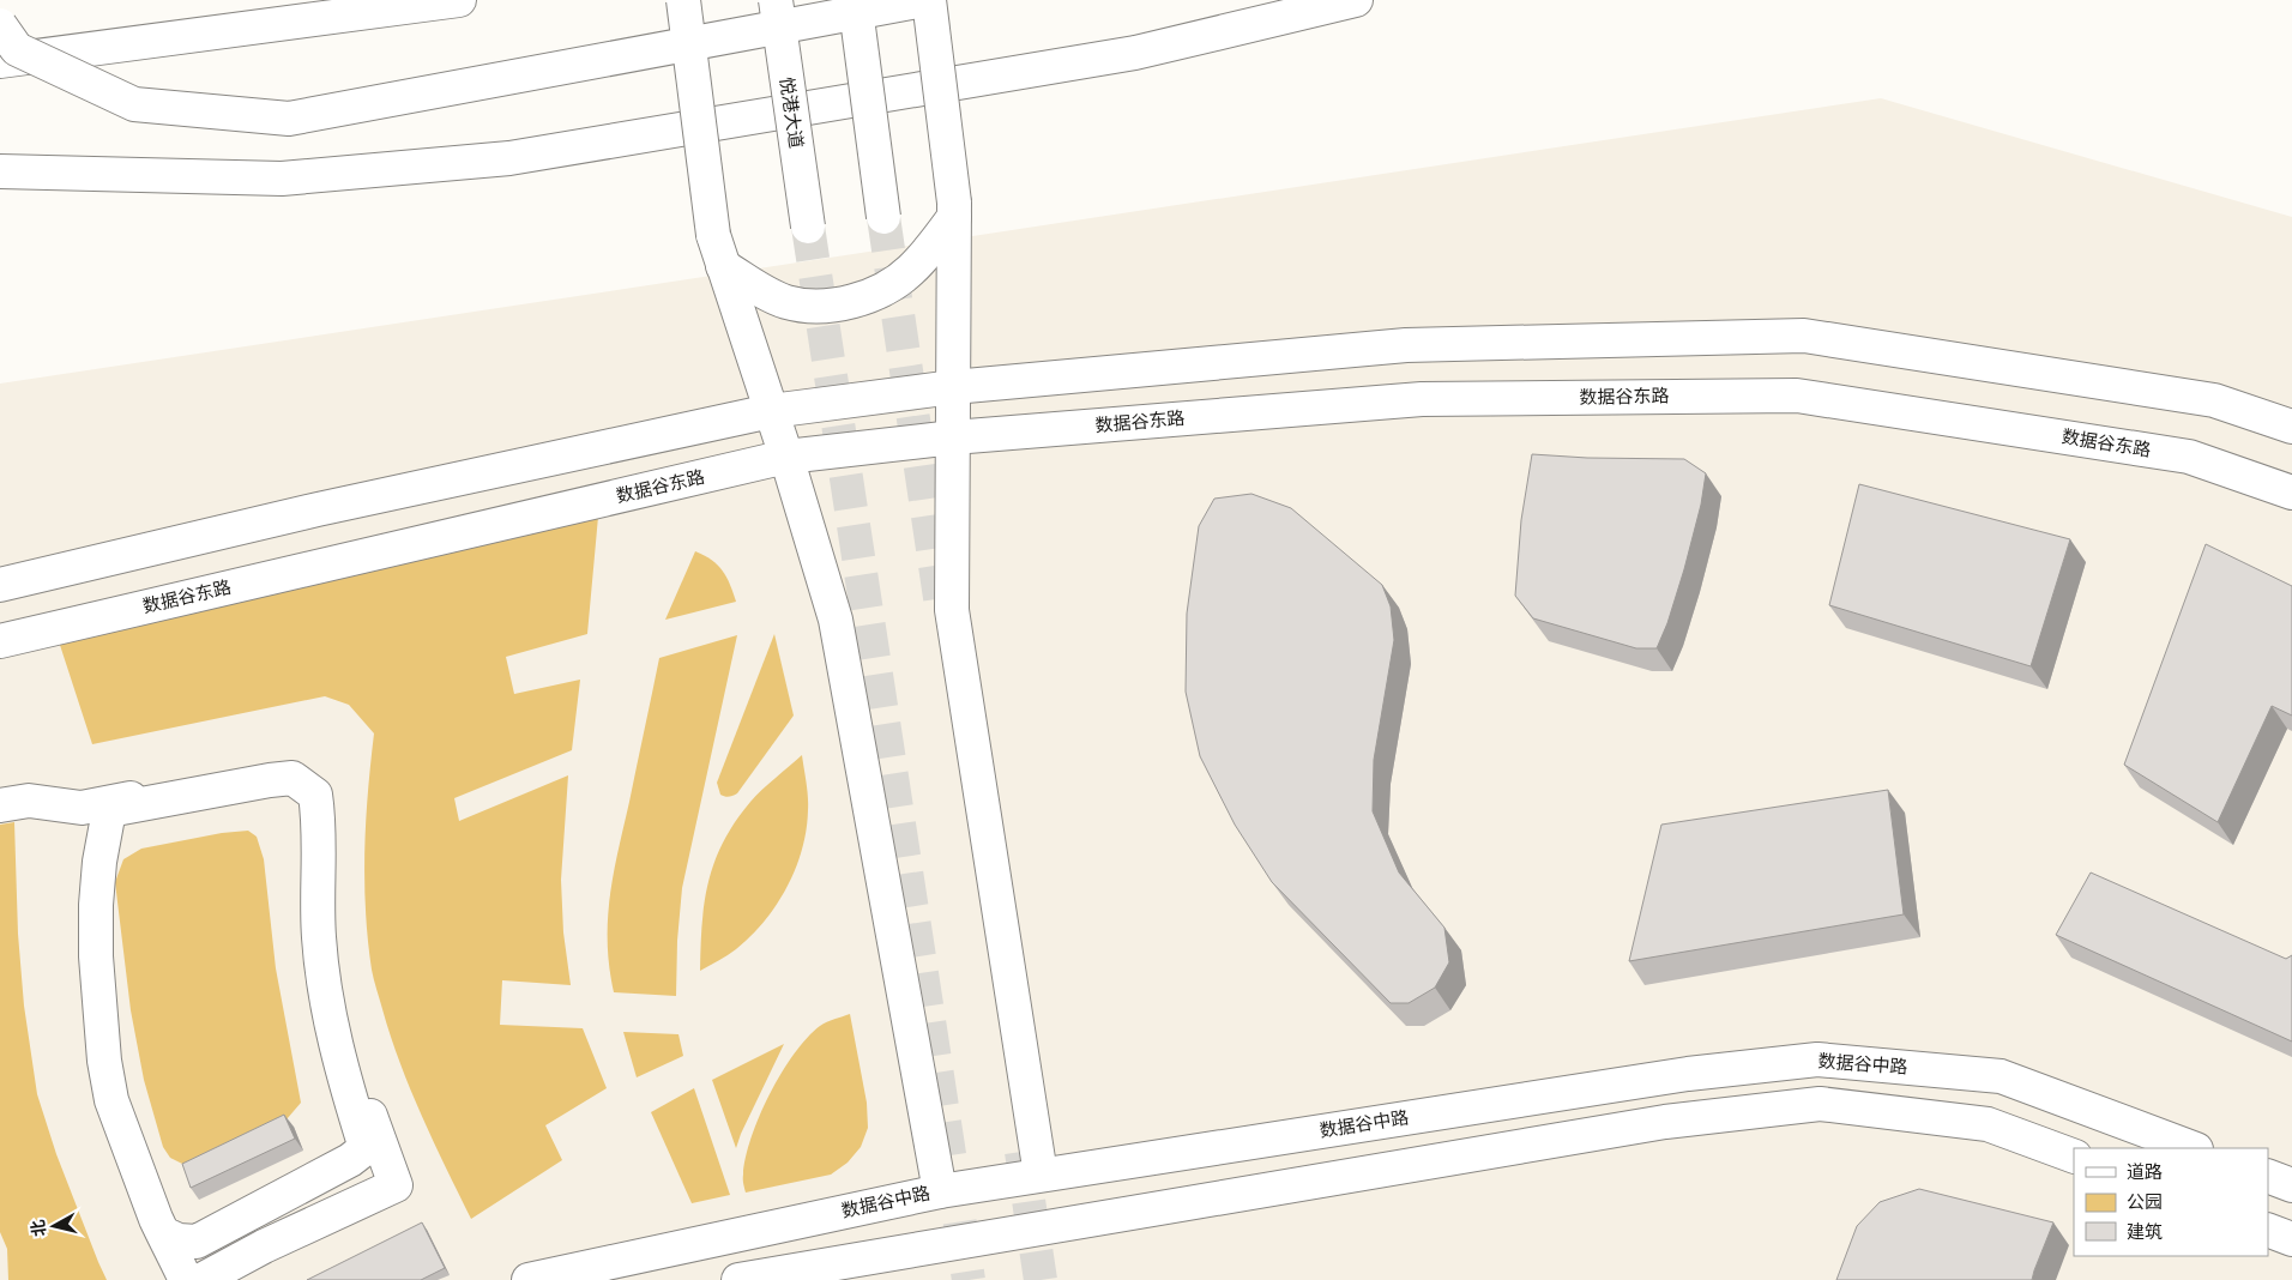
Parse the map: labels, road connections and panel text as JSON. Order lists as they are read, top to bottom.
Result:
{
  "streets": {
    "main road": ["悦港大道", "数据谷东路", "数据谷中路"]
  },
  "legend": ["道路", "公园", "建筑"],
  "north": "left"
}
